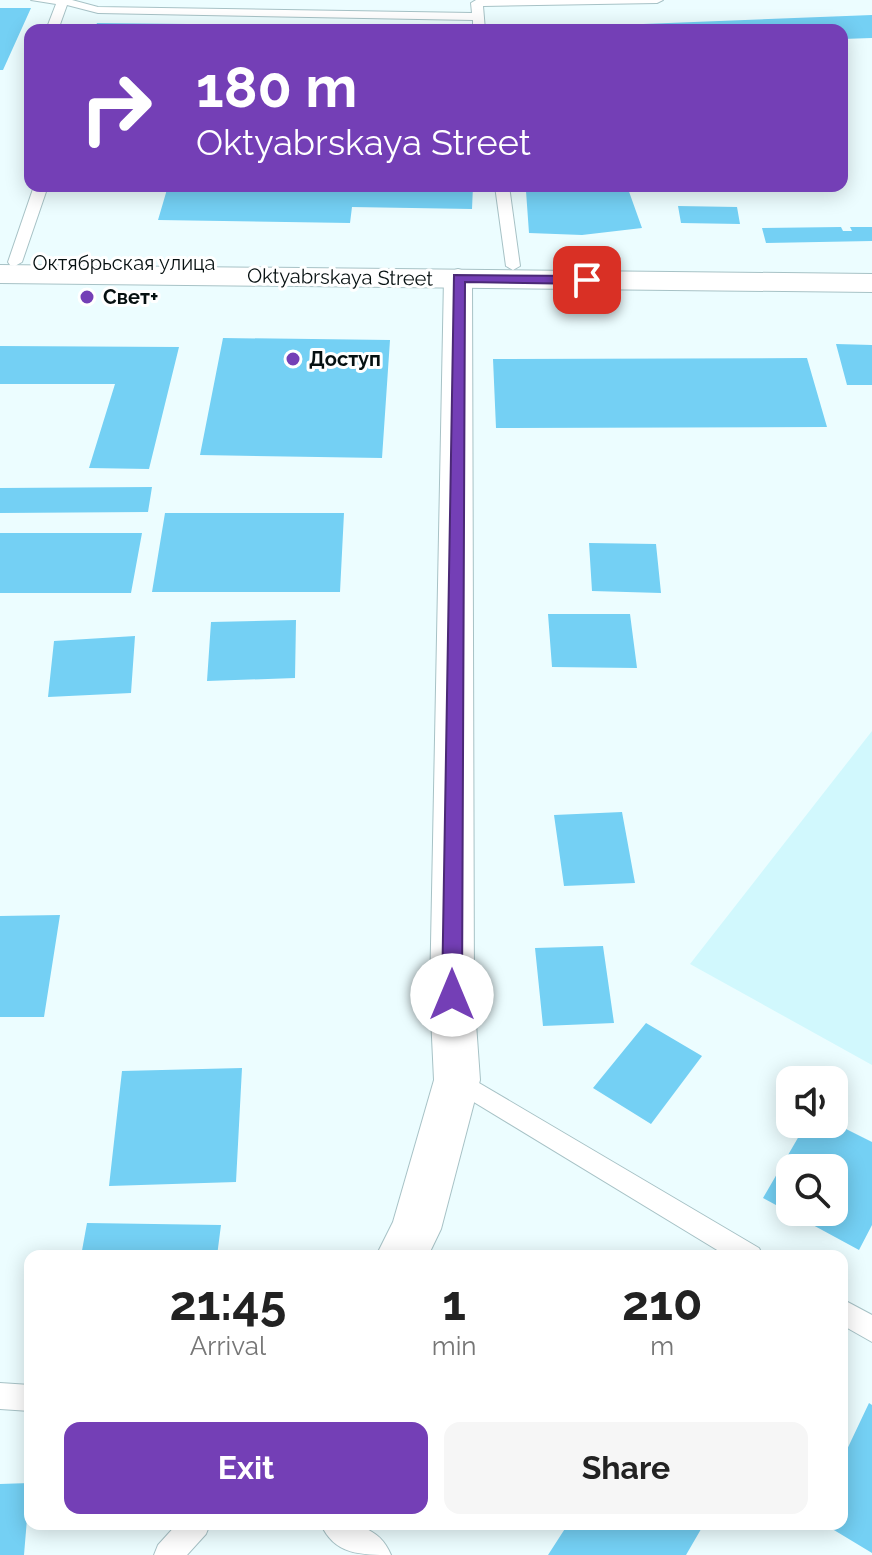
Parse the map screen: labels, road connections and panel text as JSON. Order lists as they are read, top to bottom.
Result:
{
  "streets": {
    "main road": ["Октябрьская улица", "Oktyabrskaya Street"]
  },
  "crossings": [
    ["Октябрьская улица", "Oktyabrskaya Street"]
  ],
  "places": ["Свет+", "Доступ"],
  "page": {
    "turn": ["180 m", "Oktyabrskaya Street"],
    "eta": [
      "21:45",
      "Arrival",
      "1",
      "min",
      "210",
      "m"
    ],
    "buttons": ["Exit", "Share"]
  }
}
